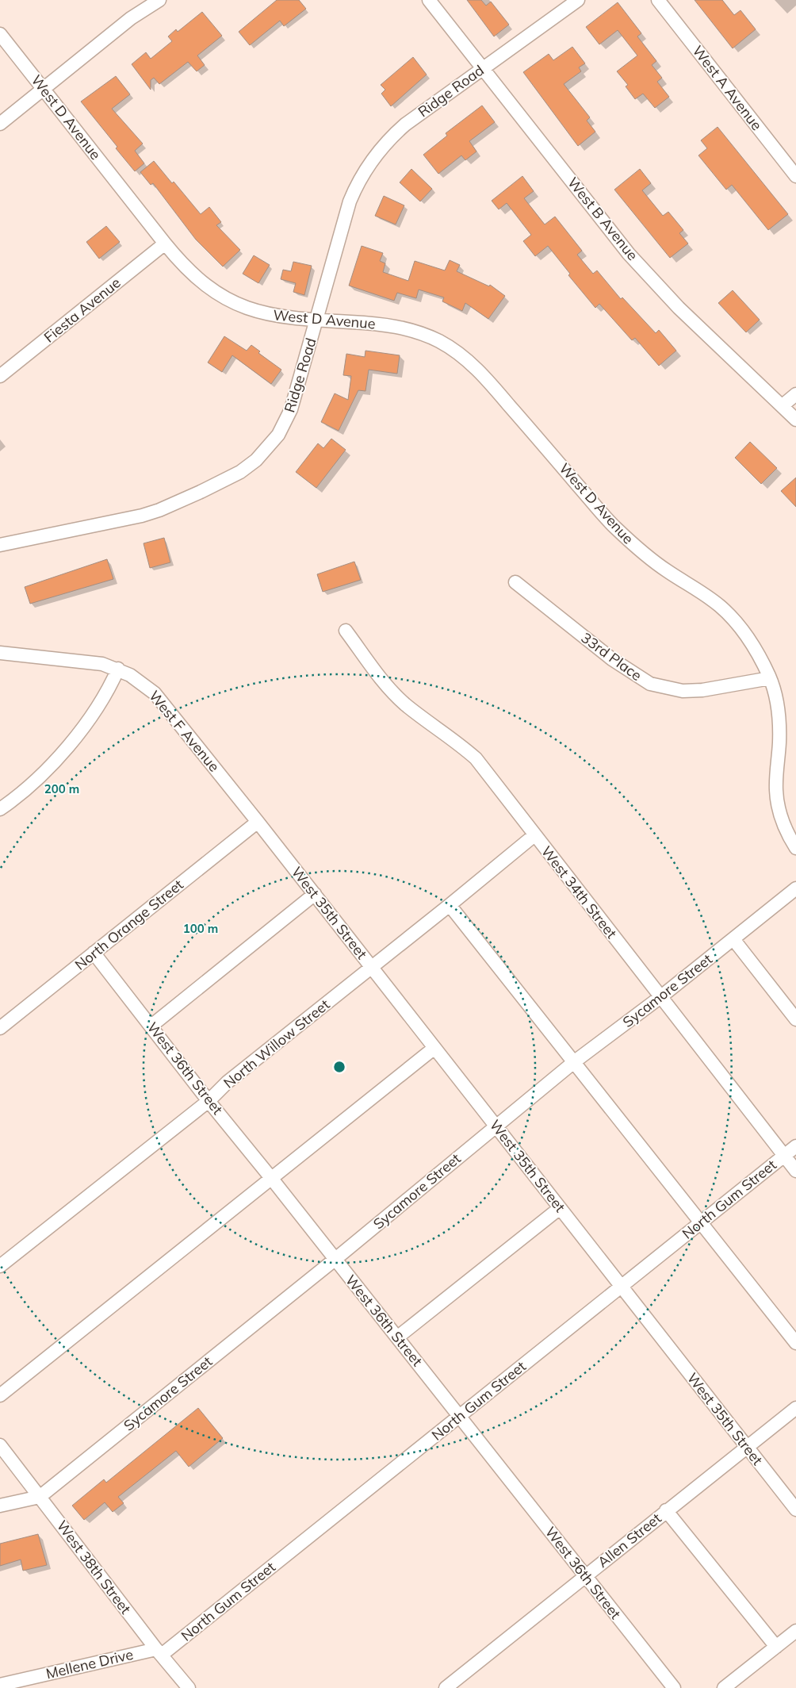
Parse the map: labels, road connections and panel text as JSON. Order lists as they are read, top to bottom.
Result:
{
  "streets": {
    "street": [
      "West A Avenue",
      "Ridge Road",
      "West D Avenue",
      "West B Avenue",
      "Fiesta Avenue",
      "33rd Place",
      "West F Avenue",
      "West 34th Street",
      "West 35th Street",
      "North Orange Street",
      "Sycamore Street",
      "North Willow Street",
      "West 36th Street",
      "North Gum Street",
      "Allen Street",
      "West 38th Street",
      "Mellene Drive"
    ]
  },
  "crossings": [
    ["Ridge Road", "West D Avenue"],
    ["Ridge Road", "West B Avenue"],
    ["West D Avenue", "Fiesta Avenue"],
    ["West D Avenue", "33rd Place"],
    ["West F Avenue", "West 35th Street"],
    ["West F Avenue", "North Orange Street"],
    ["West 34th Street", "Sycamore Street"],
    ["West 34th Street", "North Willow Street"],
    ["West 34th Street", "North Gum Street"],
    ["West 35th Street", "North Orange Street"],
    ["West 35th Street", "Sycamore Street"],
    ["West 35th Street", "North Willow Street"],
    ["West 35th Street", "North Gum Street"],
    ["West 35th Street", "Allen Street"],
    ["North Orange Street", "West 36th Street"],
    ["Sycamore Street", "West 36th Street"],
    ["Sycamore Street", "West 38th Street"],
    ["North Willow Street", "West 36th Street"],
    ["West 36th Street", "North Gum Street"],
    ["West 36th Street", "Allen Street"],
    ["North Gum Street", "West 38th Street"],
    ["North Gum Street", "Mellene Drive"],
    ["West 38th Street", "Mellene Drive"]
  ],
  "rings": ["200 m", "100 m"]
}
